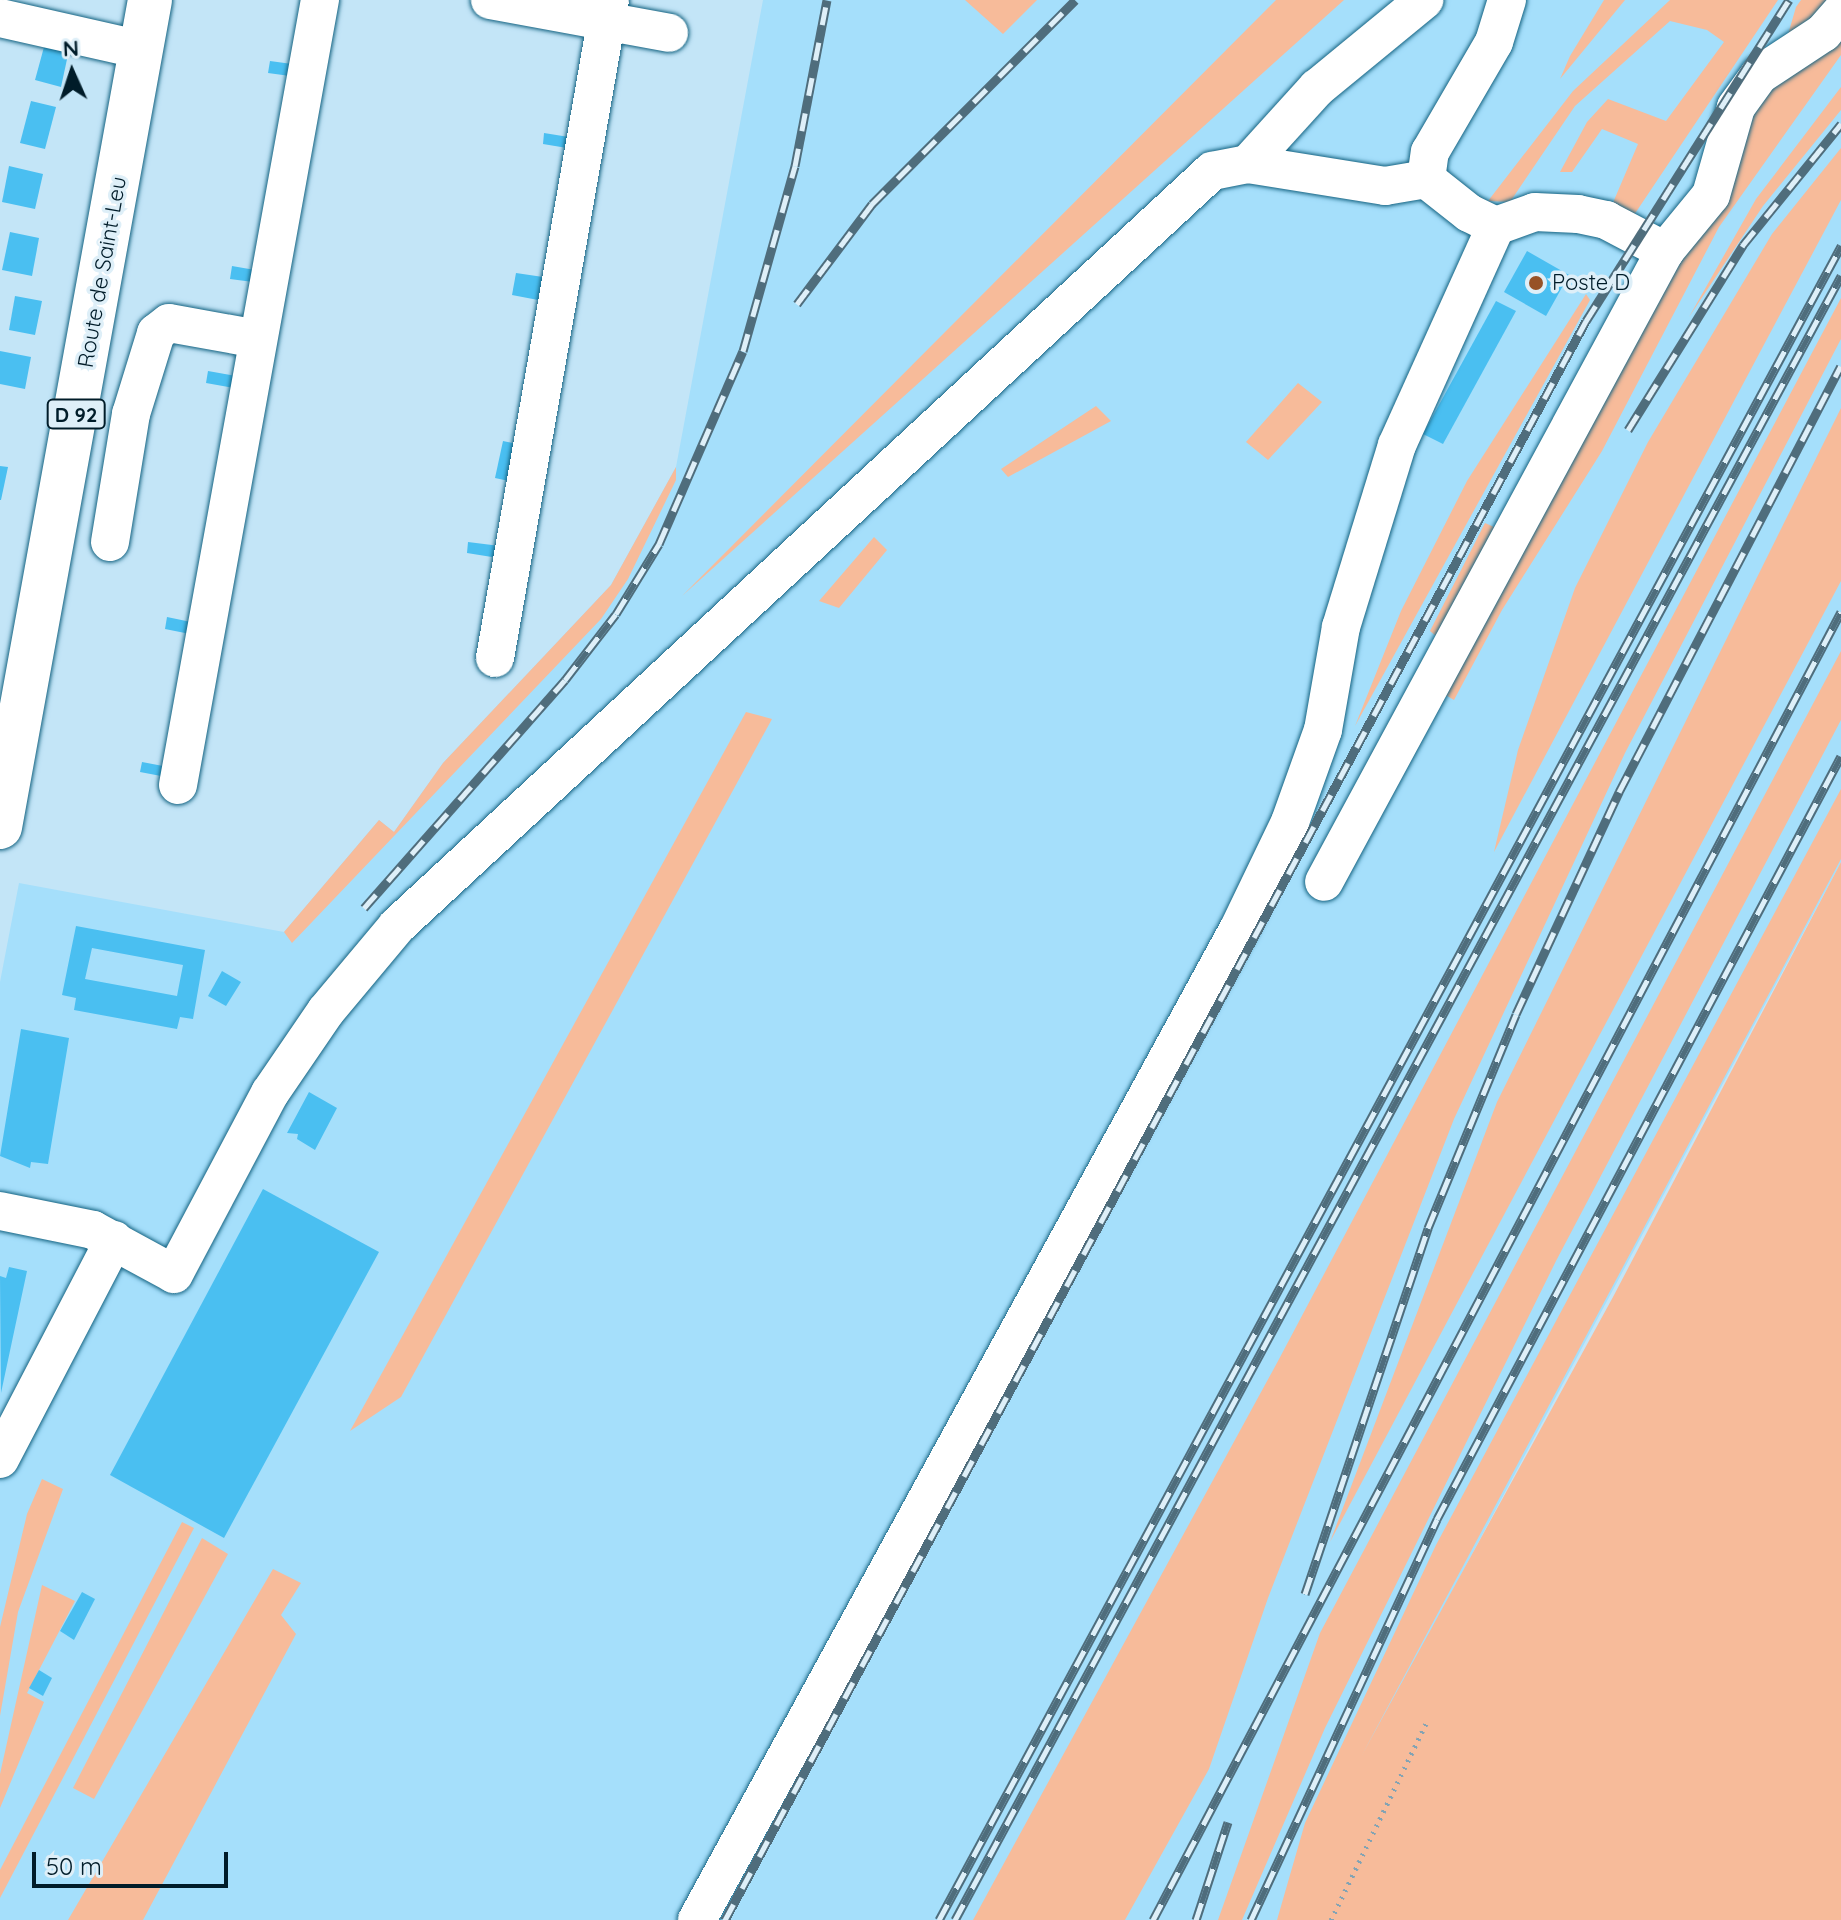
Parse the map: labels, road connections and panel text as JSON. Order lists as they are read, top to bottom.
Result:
{
  "streets": {
    "main road": ["Route de Saint-Leu", "D 92"]
  },
  "places": ["Poste D"],
  "scale_bar": "50 m",
  "north": "top"
}
